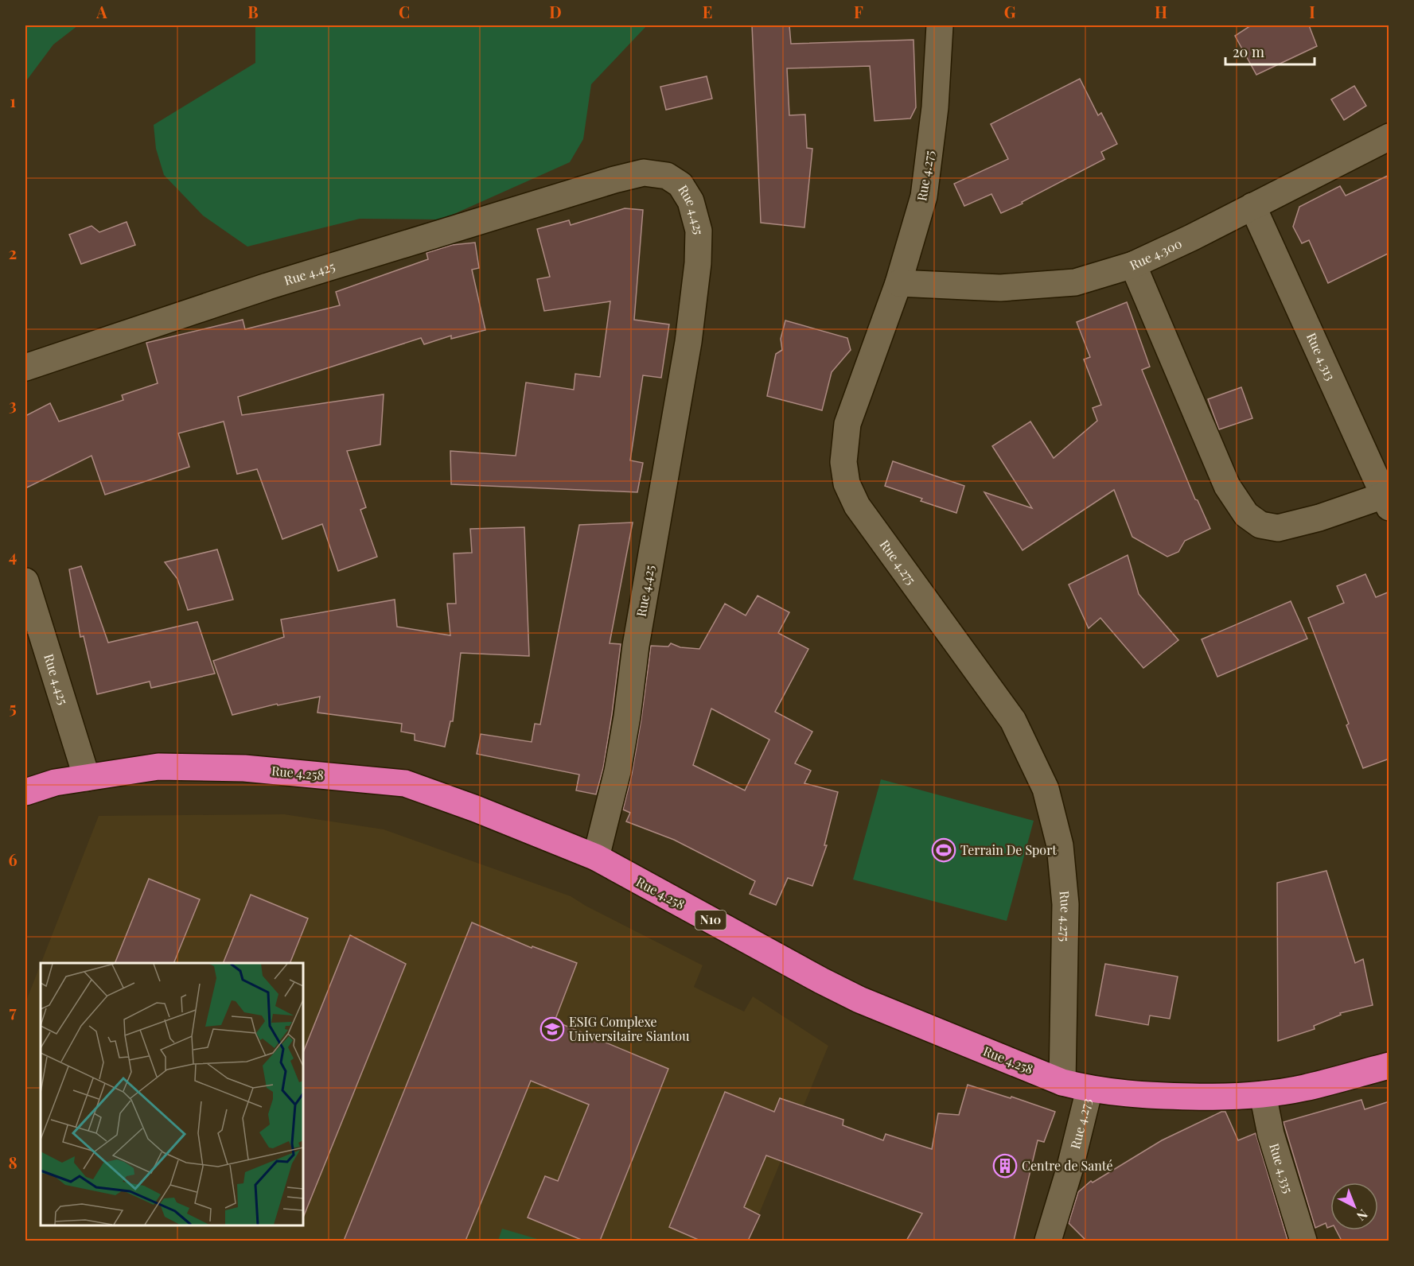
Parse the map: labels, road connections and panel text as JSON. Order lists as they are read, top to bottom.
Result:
{
  "streets": {
    "highway": ["Rue 4.258", "N10"],
    "street": [
      "Rue 4.275",
      "Rue 4.425",
      "Rue 4.300",
      "Rue 4.313",
      "Rue 4.273",
      "Rue 4.335"
    ]
  },
  "crossings": [
    ["Rue 4.275", "Rue 4.300"],
    ["Rue 4.275", "Rue 4.258"],
    ["Rue 4.425", "Rue 4.258"],
    ["Rue 4.300", "Rue 4.313"],
    ["Rue 4.258", "Rue 4.273"],
    ["Rue 4.258", "Rue 4.335"]
  ],
  "places": {
    "sports": ["Terrain De Sport"],
    "school or university": ["ESIG Complexe Universitaire Siantou"],
    "building": ["Centre de Santé"]
  },
  "scale_bar": "20 m",
  "north": "bottom right",
  "grid": {
    "columns": [
      "A",
      "B",
      "C",
      "D",
      "E",
      "F",
      "G",
      "H",
      "I"
    ],
    "rows": [
      "1",
      "2",
      "3",
      "4",
      "5",
      "6",
      "7",
      "8"
    ]
  }
}
